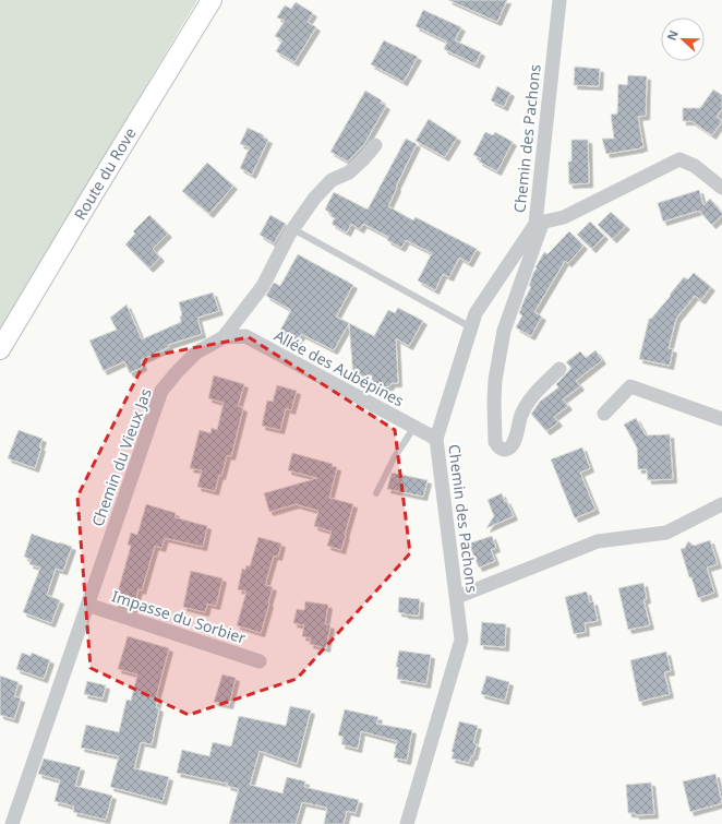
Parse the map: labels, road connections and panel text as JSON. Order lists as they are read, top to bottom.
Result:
{
  "streets": {
    "main road": ["Route du Rove"],
    "street": [
      "Chemin des Pachons",
      "Allée des Aubépines",
      "Chemin du Vieux Jas",
      "Impasse du Sorbier"
    ]
  },
  "crossings": [
    ["Chemin des Pachons", "Allée des Aubépines"],
    ["Allée des Aubépines", "Chemin du Vieux Jas"],
    ["Chemin du Vieux Jas", "Impasse du Sorbier"]
  ],
  "north": "left"
}
